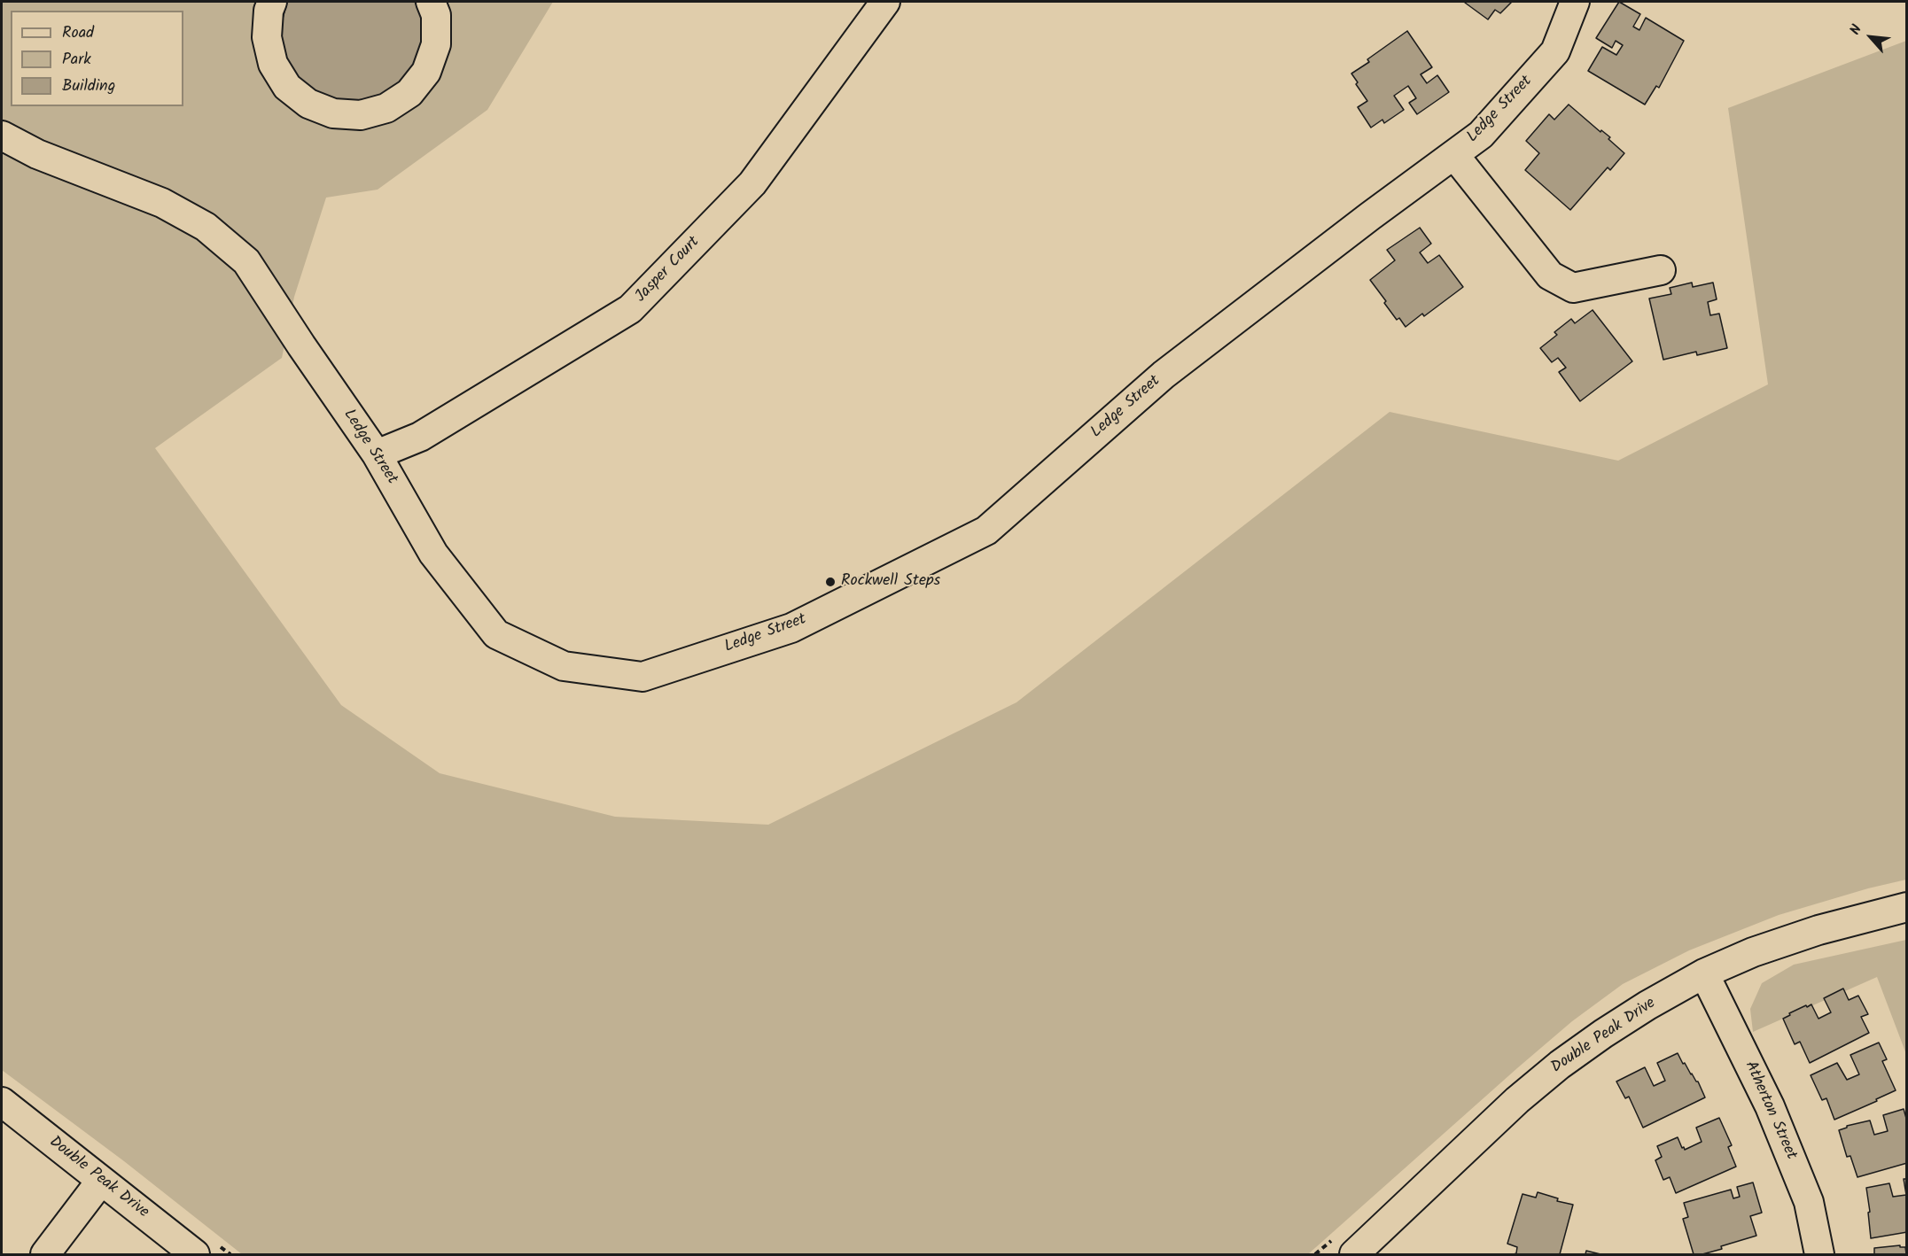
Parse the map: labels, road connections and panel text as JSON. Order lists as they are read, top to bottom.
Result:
{
  "streets": {
    "street": [
      "Ledge Street",
      "Jasper Court",
      "Double Peak Drive",
      "Atherton Street"
    ]
  },
  "crossings": [
    ["Ledge Street", "Jasper Court"],
    ["Double Peak Drive", "Atherton Street"]
  ],
  "places": ["Rockwell Steps"],
  "legend": ["Road", "Park", "Building"],
  "north": "top left"
}
